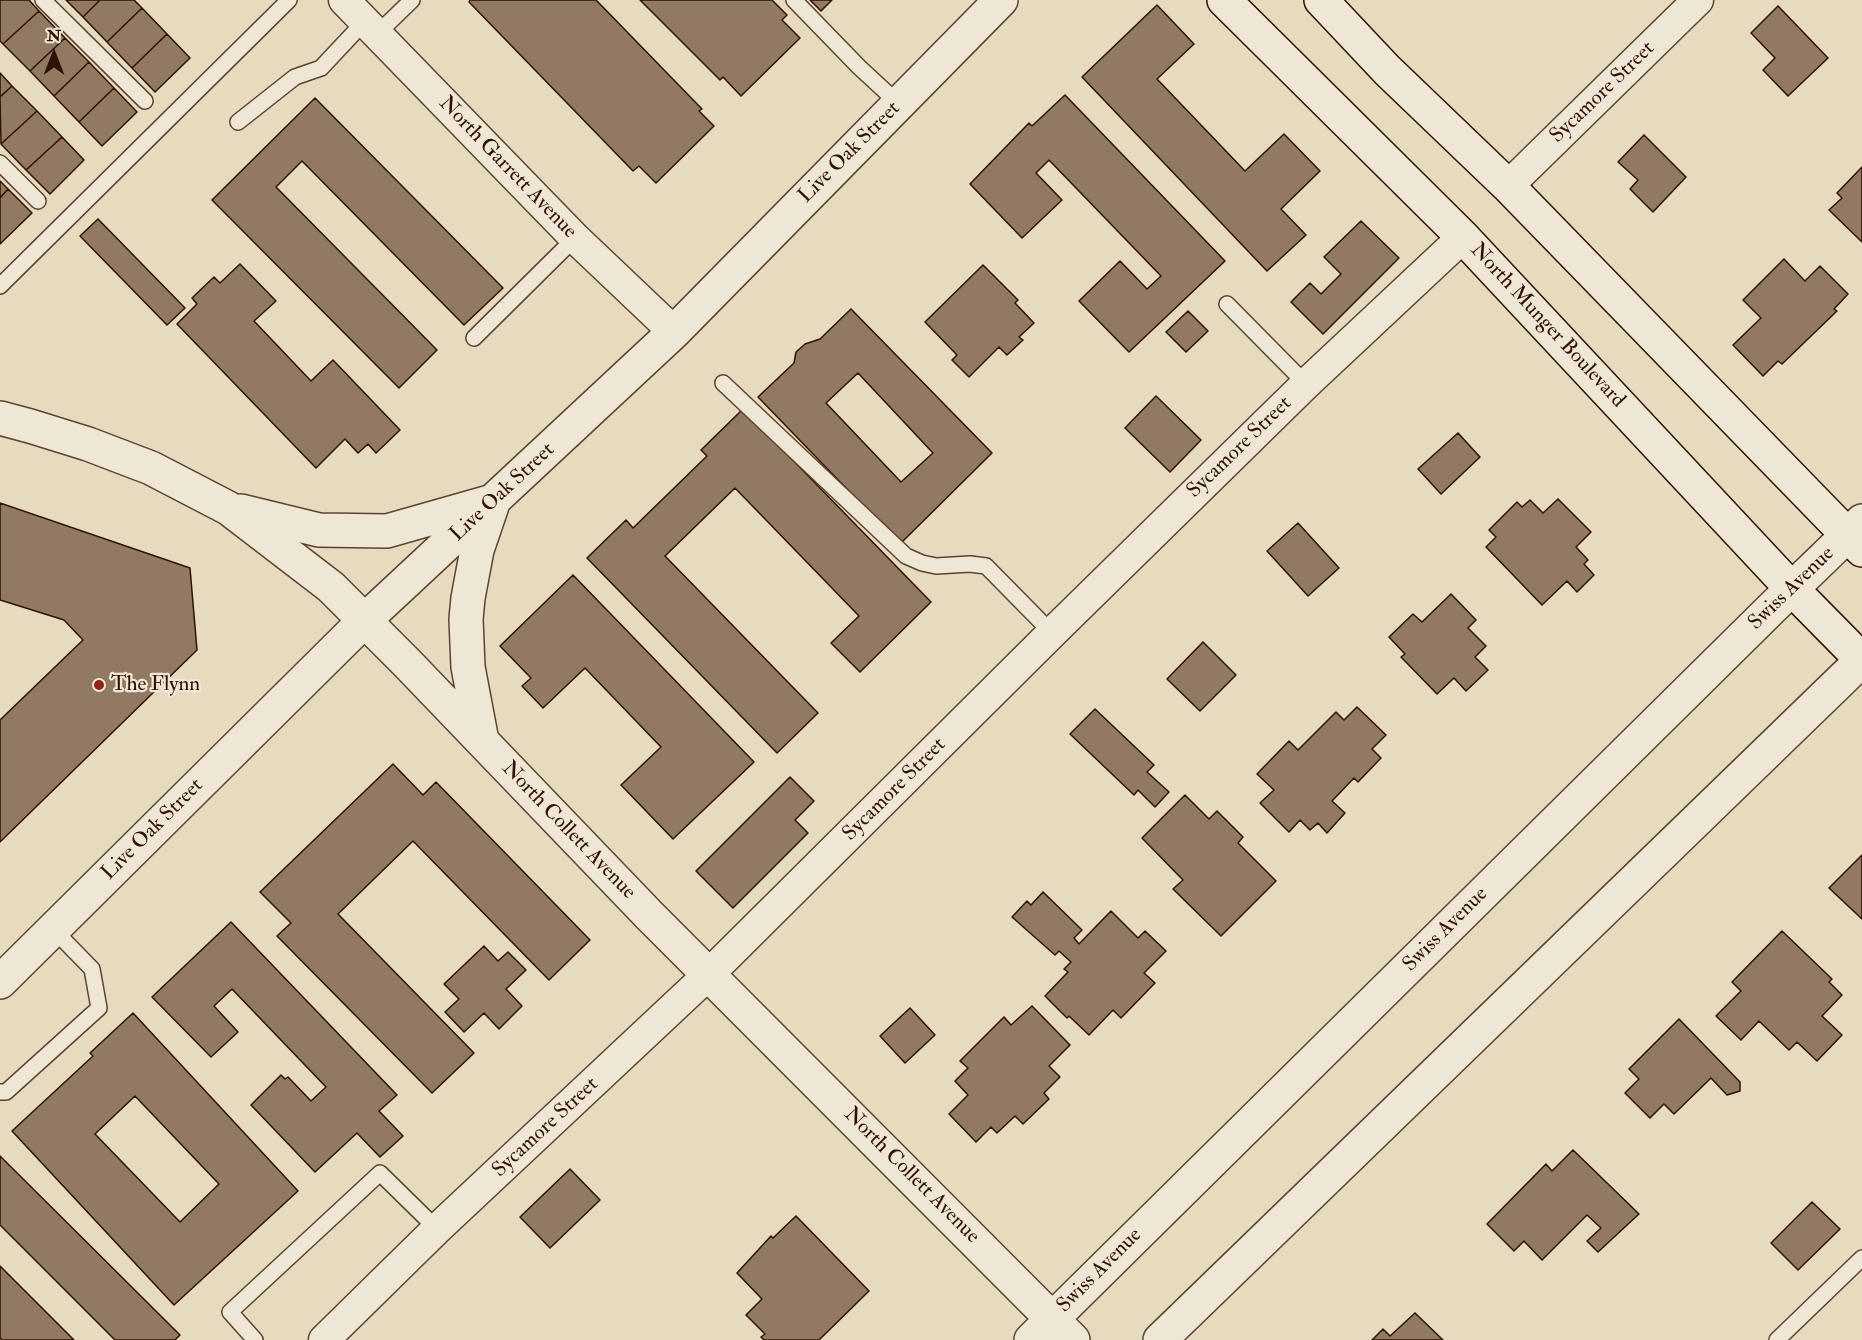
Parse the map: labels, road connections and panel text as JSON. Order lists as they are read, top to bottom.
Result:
{
  "streets": {
    "street": [
      "Sycamore Street",
      "Live Oak Street",
      "North Garrett Avenue",
      "North Munger Boulevard",
      "Swiss Avenue",
      "North Collett Avenue"
    ]
  },
  "crossings": [
    ["Sycamore Street", "North Munger Boulevard"],
    ["Sycamore Street", "North Collett Avenue"],
    ["Live Oak Street", "North Garrett Avenue"],
    ["Live Oak Street", "North Collett Avenue"],
    ["North Munger Boulevard", "Swiss Avenue"],
    ["Swiss Avenue", "North Collett Avenue"]
  ],
  "places": ["The Flynn"],
  "north": "top"
}
